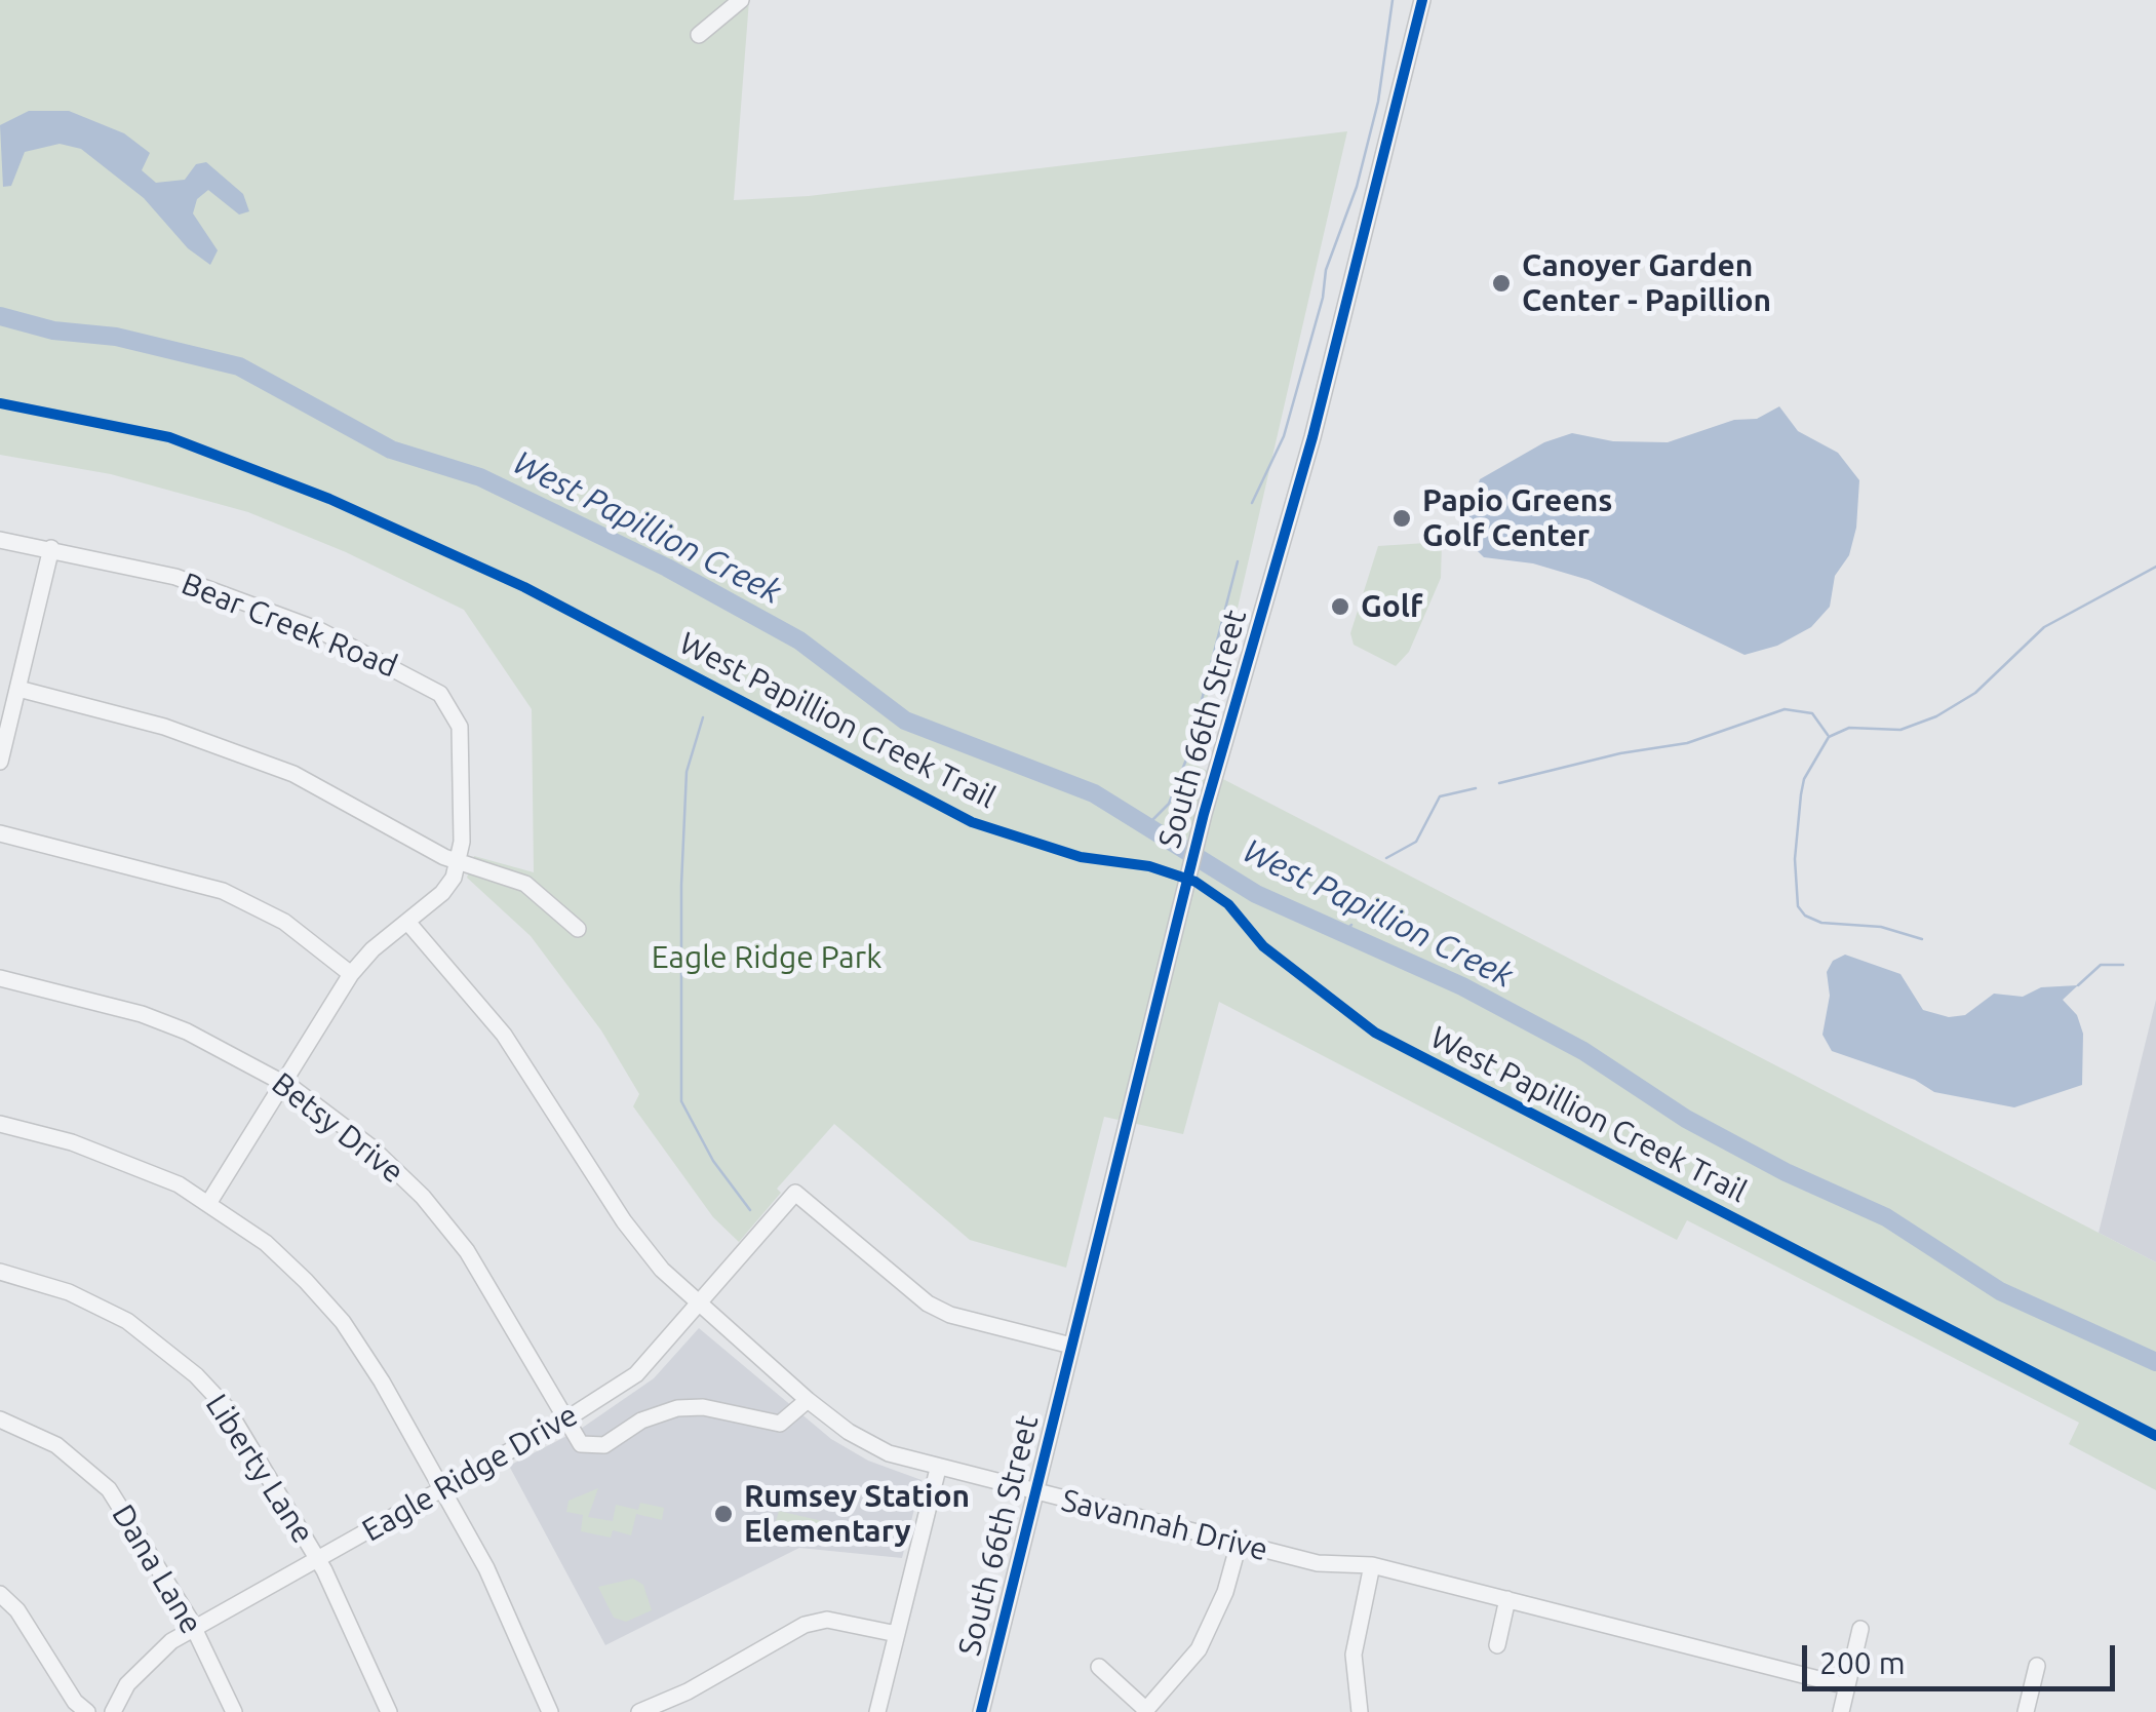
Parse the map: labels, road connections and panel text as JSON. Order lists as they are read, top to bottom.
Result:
{
  "streets": {
    "street": [
      "Bear Creek Road",
      "South 66th Street",
      "Betsy Drive",
      "Liberty Lane",
      "Eagle Ridge Drive",
      "Savannah Drive",
      "Dana Lane"
    ],
    "cycle path": ["West Papillion Creek Trail"]
  },
  "crossings": [
    ["South 66th Street", "Eagle Ridge Drive"],
    ["South 66th Street", "Savannah Drive"],
    ["Betsy Drive", "Eagle Ridge Drive"],
    ["Betsy Drive", "Savannah Drive"],
    ["Liberty Lane", "Eagle Ridge Drive"],
    ["Eagle Ridge Drive", "Savannah Drive"],
    ["Eagle Ridge Drive", "Dana Lane"]
  ],
  "water": ["West Papillion Creek"],
  "parks": ["Eagle Ridge Park"],
  "places": [
    "Canoyer Garden Center - Papillion",
    "Papio Greens Golf Center",
    "Golf",
    "Rumsey Station Elementary"
  ],
  "scale_bar": "200 m"
}
